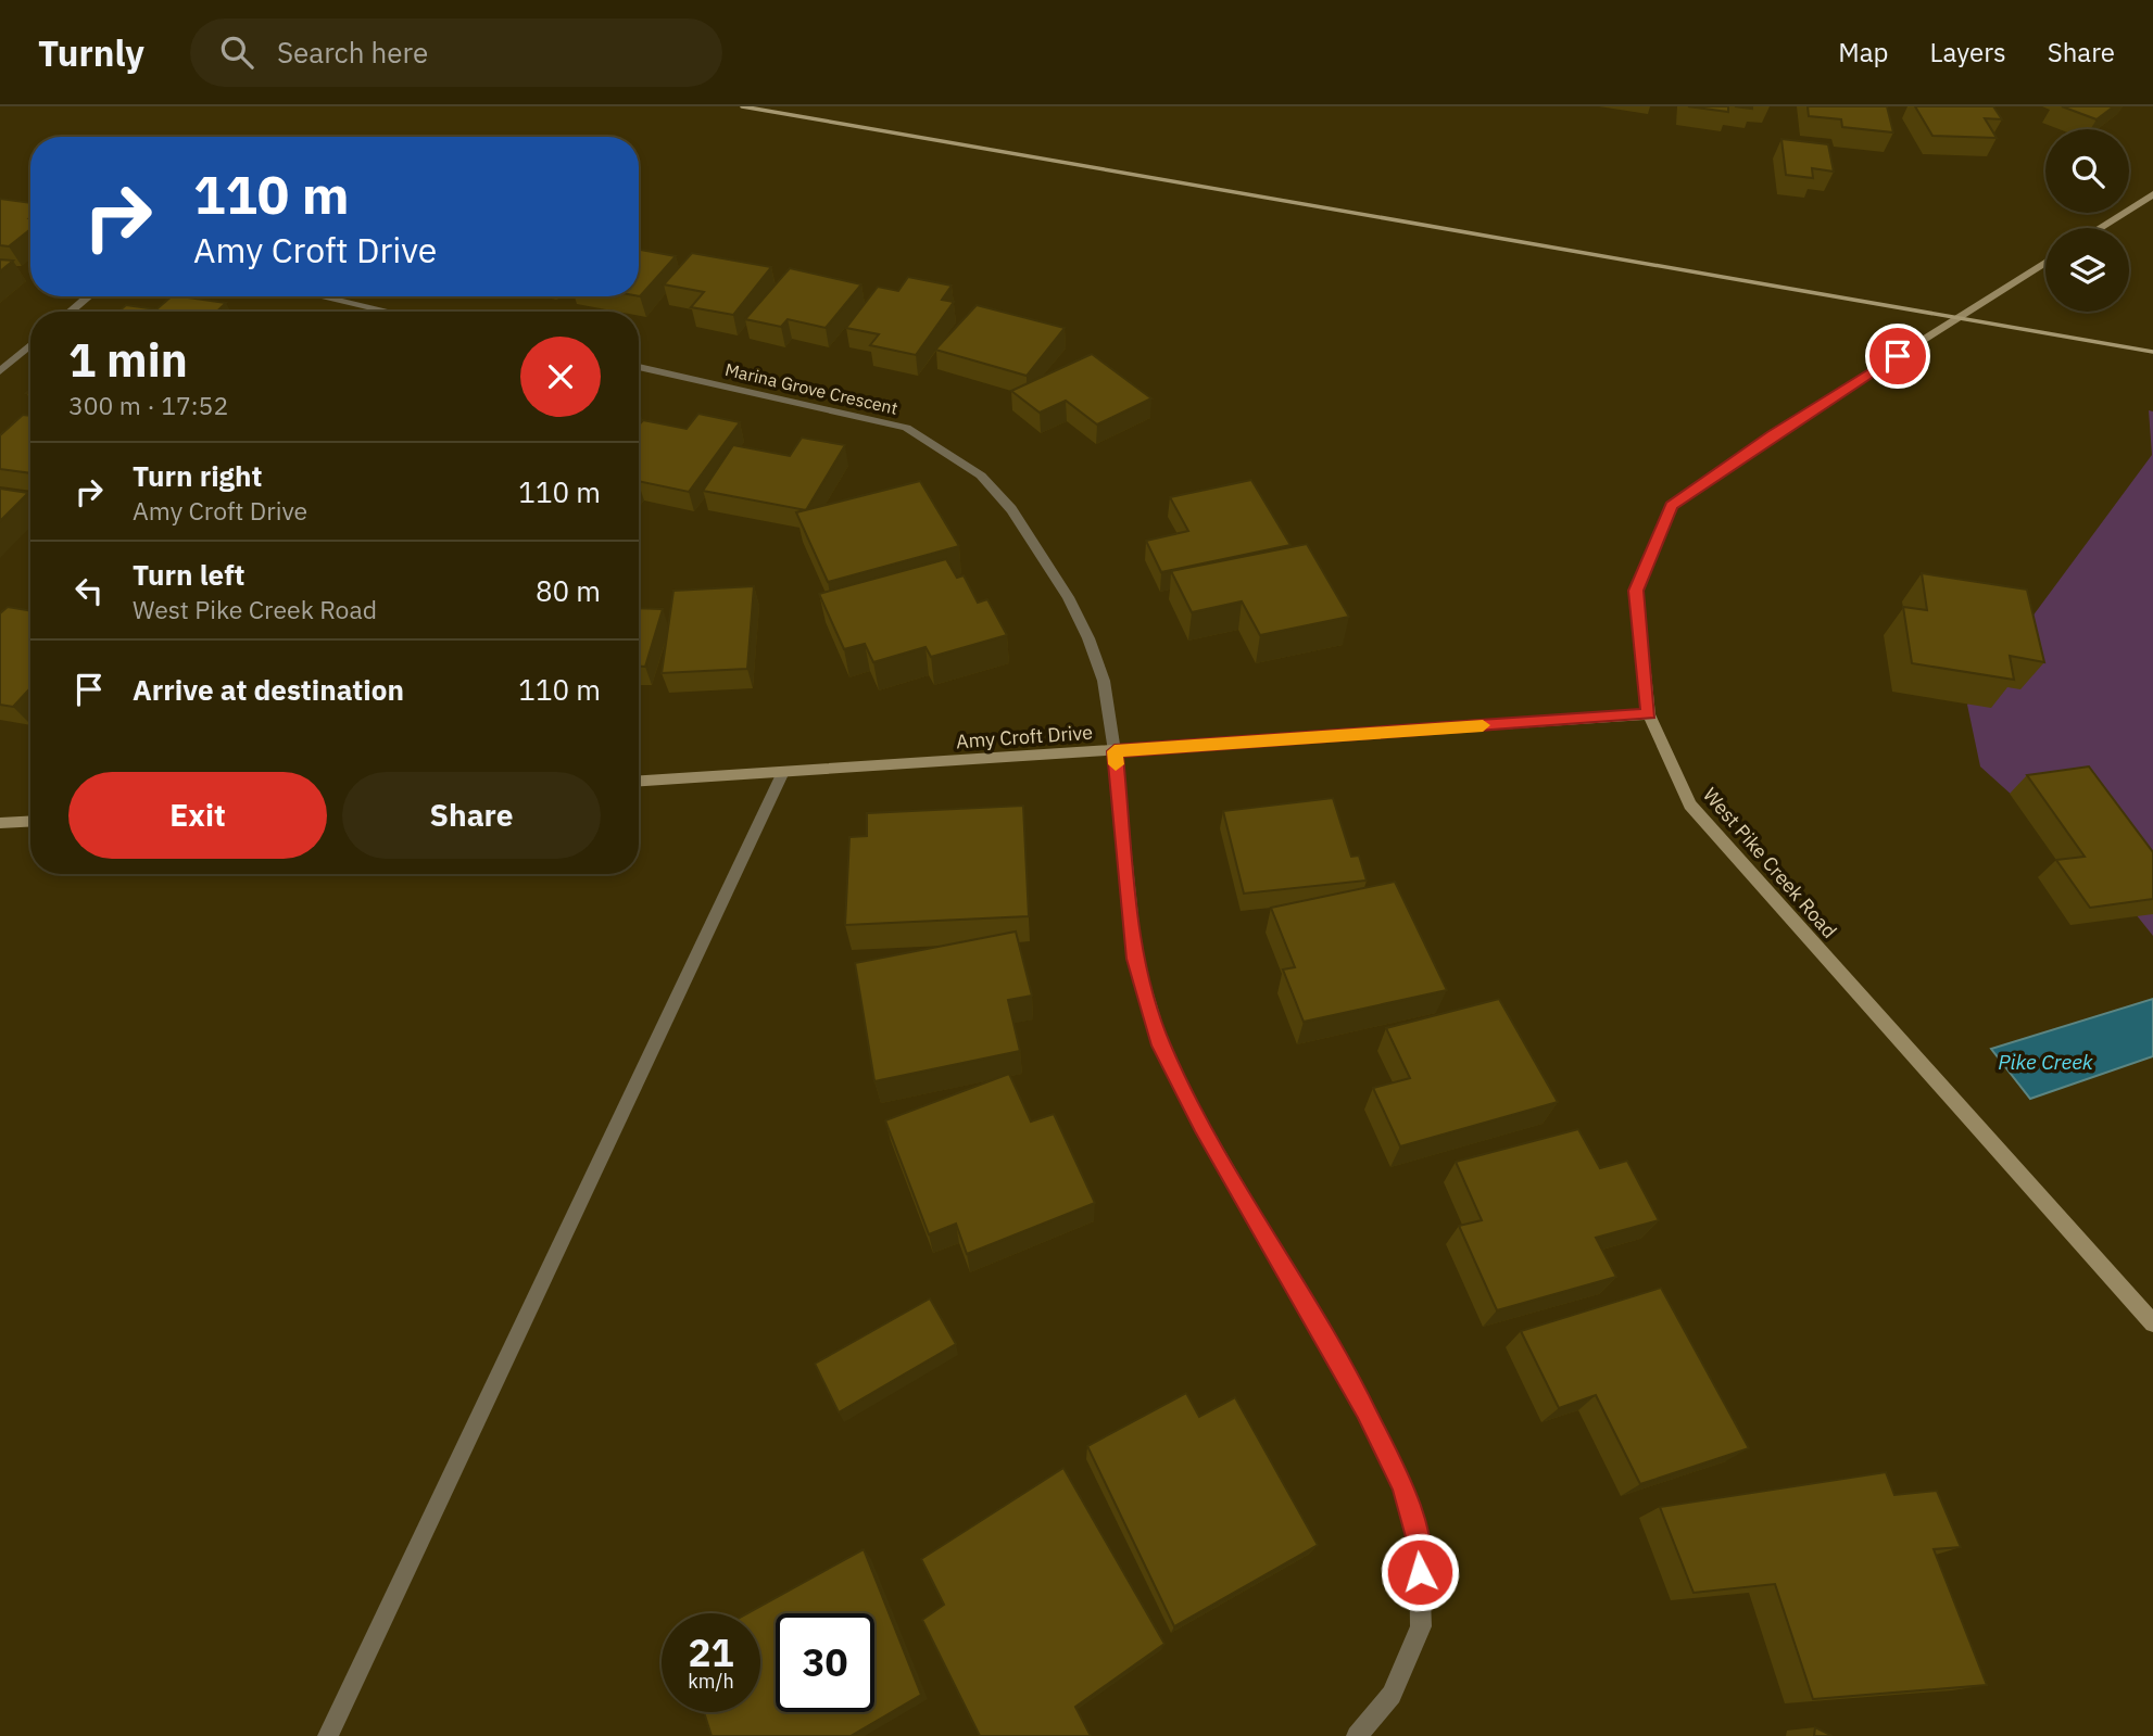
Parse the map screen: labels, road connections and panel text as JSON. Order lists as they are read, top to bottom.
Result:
{
  "streets": {
    "main road": ["Amy Croft Drive", "West Pike Creek Road"],
    "street": ["Marina Grove Crescent"]
  },
  "crossings": [
    ["Marina Grove Crescent", "Amy Croft Drive"],
    ["Amy Croft Drive", "West Pike Creek Road"]
  ],
  "water": ["Pike Creek"],
  "page": {
    "header": "Turnly",
    "search": "Search here",
    "nav": ["Map", "Layers", "Share"],
    "turn": ["110 m", "Amy Croft Drive"],
    "heading": ["1 min", "300 m · 17:52"],
    "list": [
      {
        "name": "Turn right",
        "note": "Amy Croft Drive",
        "value": "110 m"
      },
      {
        "name": "Turn left",
        "note": "West Pike Creek Road",
        "value": "80 m"
      },
      {
        "name": "Arrive at destination",
        "value": "110 m"
      }
    ],
    "buttons": ["Exit", "Share"],
    "speed": "21 km/h",
    "limit": "30"
  }
}
